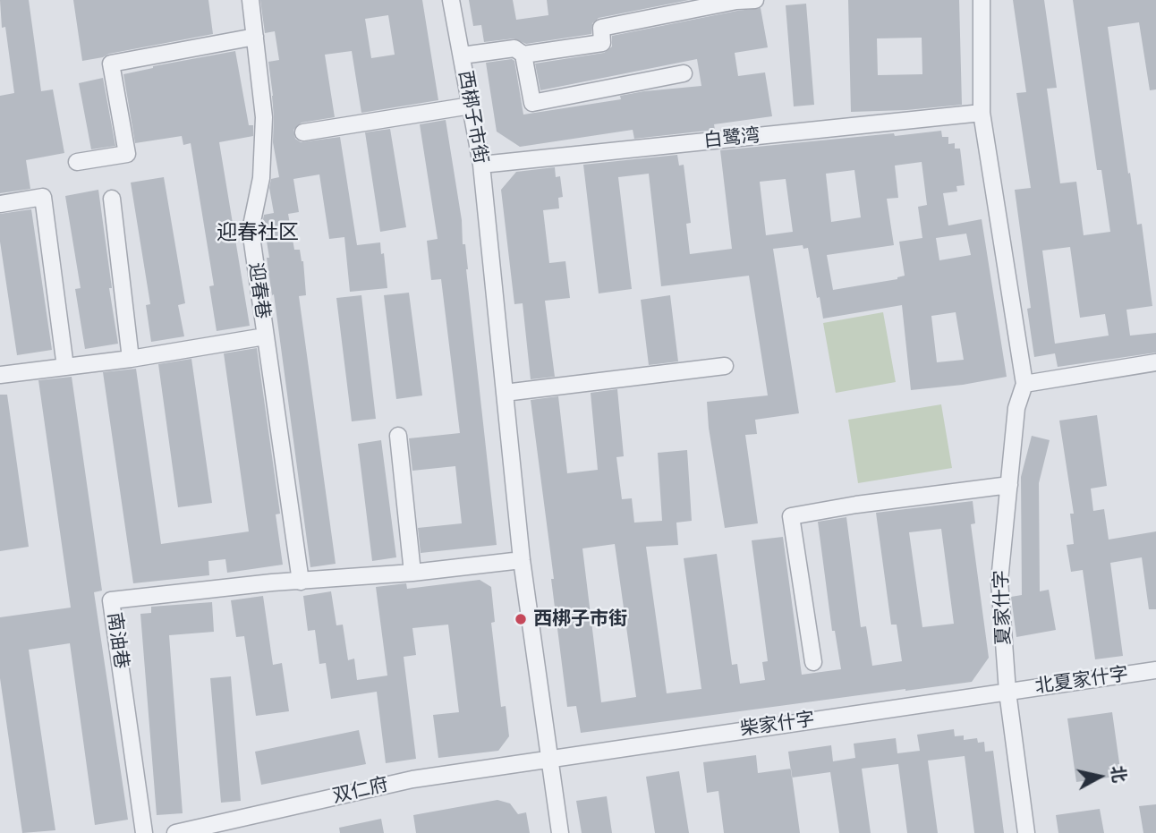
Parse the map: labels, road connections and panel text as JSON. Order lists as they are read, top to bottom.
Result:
{
  "streets": {
    "street": [
      "西梆子市街",
      "白鹭湾",
      "迎春巷",
      "夏家什字",
      "南油巷",
      "北夏家什字",
      "柴家什字",
      "双仁府"
    ]
  },
  "crossings": [
    ["西梆子市街", "白鹭湾"],
    ["西梆子市街", "柴家什字"],
    ["西梆子市街", "双仁府"],
    ["迎春巷", "南油巷"],
    ["夏家什字", "北夏家什字"],
    ["夏家什字", "柴家什字"],
    ["北夏家什字", "柴家什字"],
    ["柴家什字", "双仁府"]
  ],
  "districts": ["迎春社区"],
  "places": ["西梆子市街"],
  "north": "right"
}
